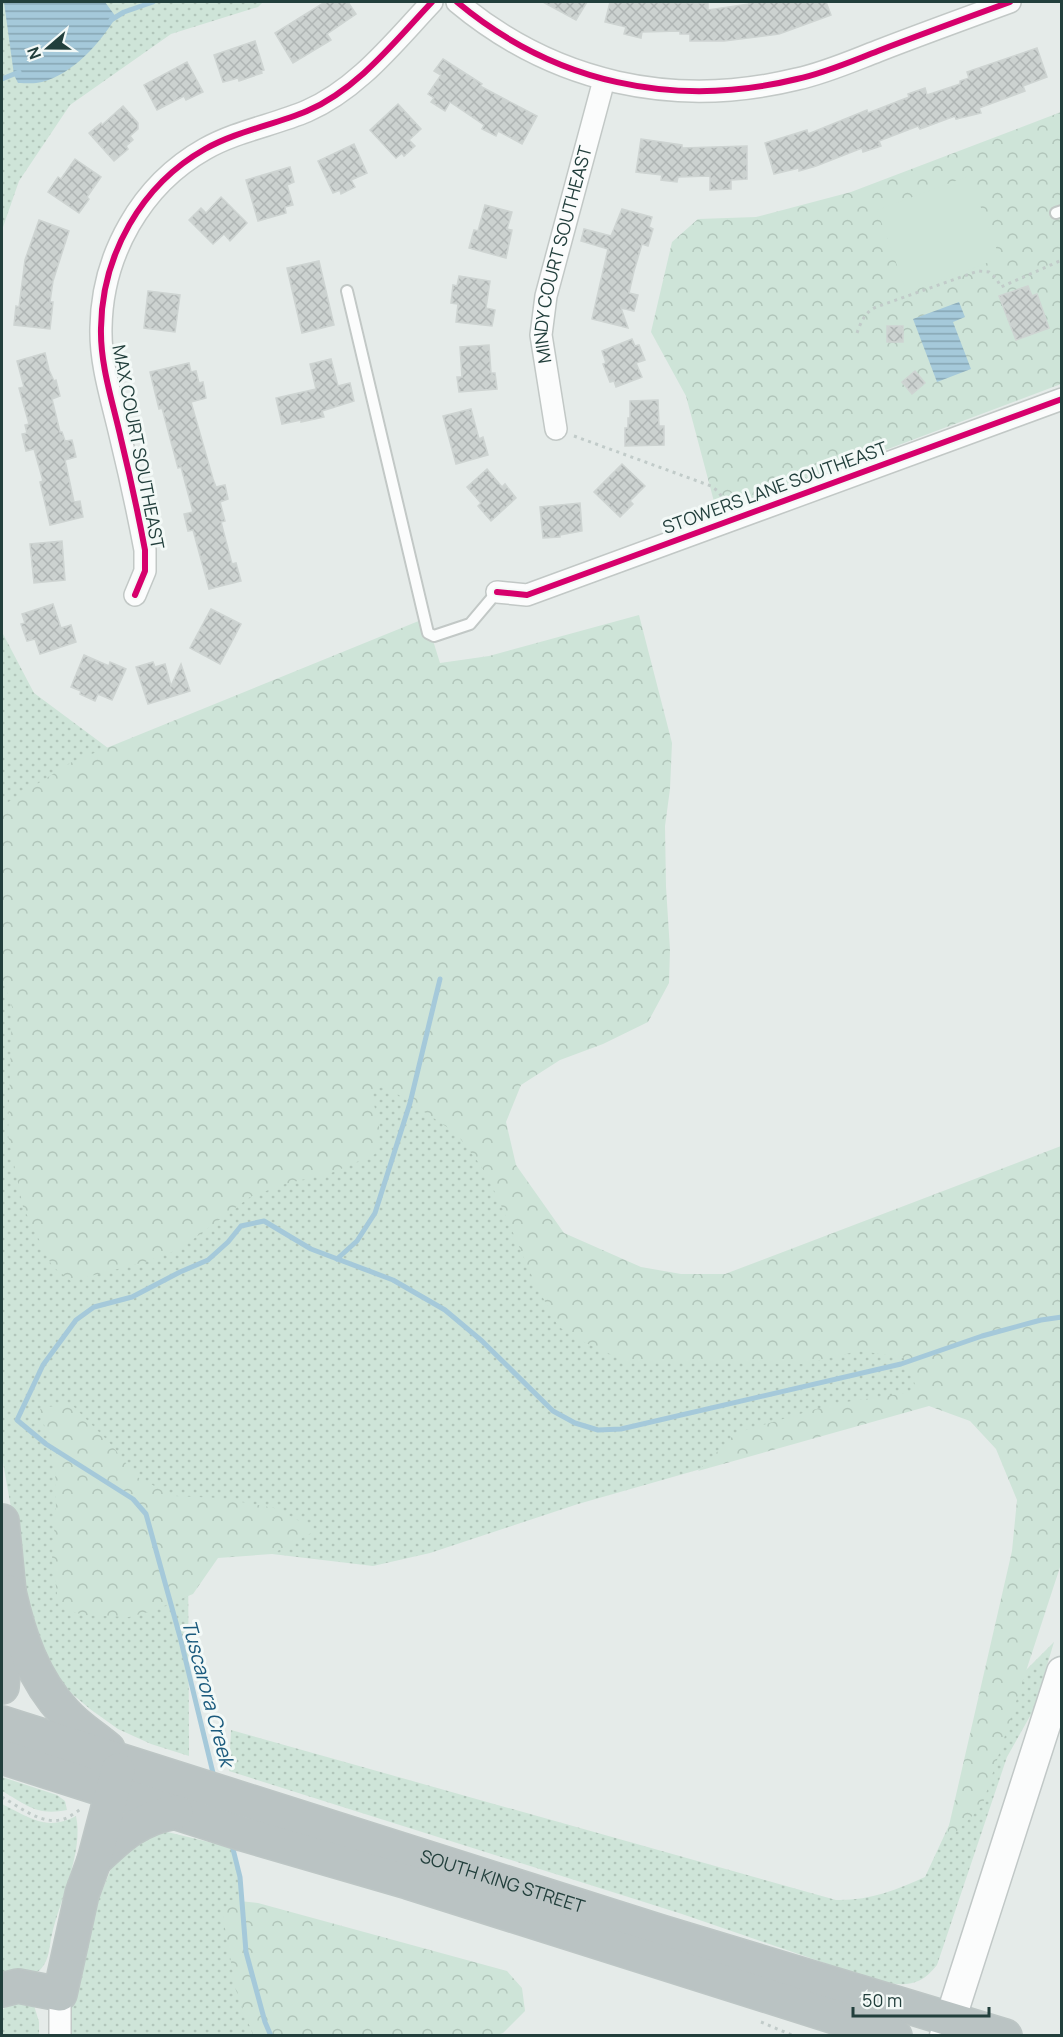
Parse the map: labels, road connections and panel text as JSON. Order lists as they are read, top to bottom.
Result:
{
  "streets": {
    "highway": ["SOUTH KING STREET"],
    "street": ["MINDY COURT SOUTHEAST", "MAX COURT SOUTHEAST", "STOWERS LANE SOUTHEAST"]
  },
  "water": ["Tuscarora Creek"],
  "scale_bar": "50 m",
  "north": "left"
}
